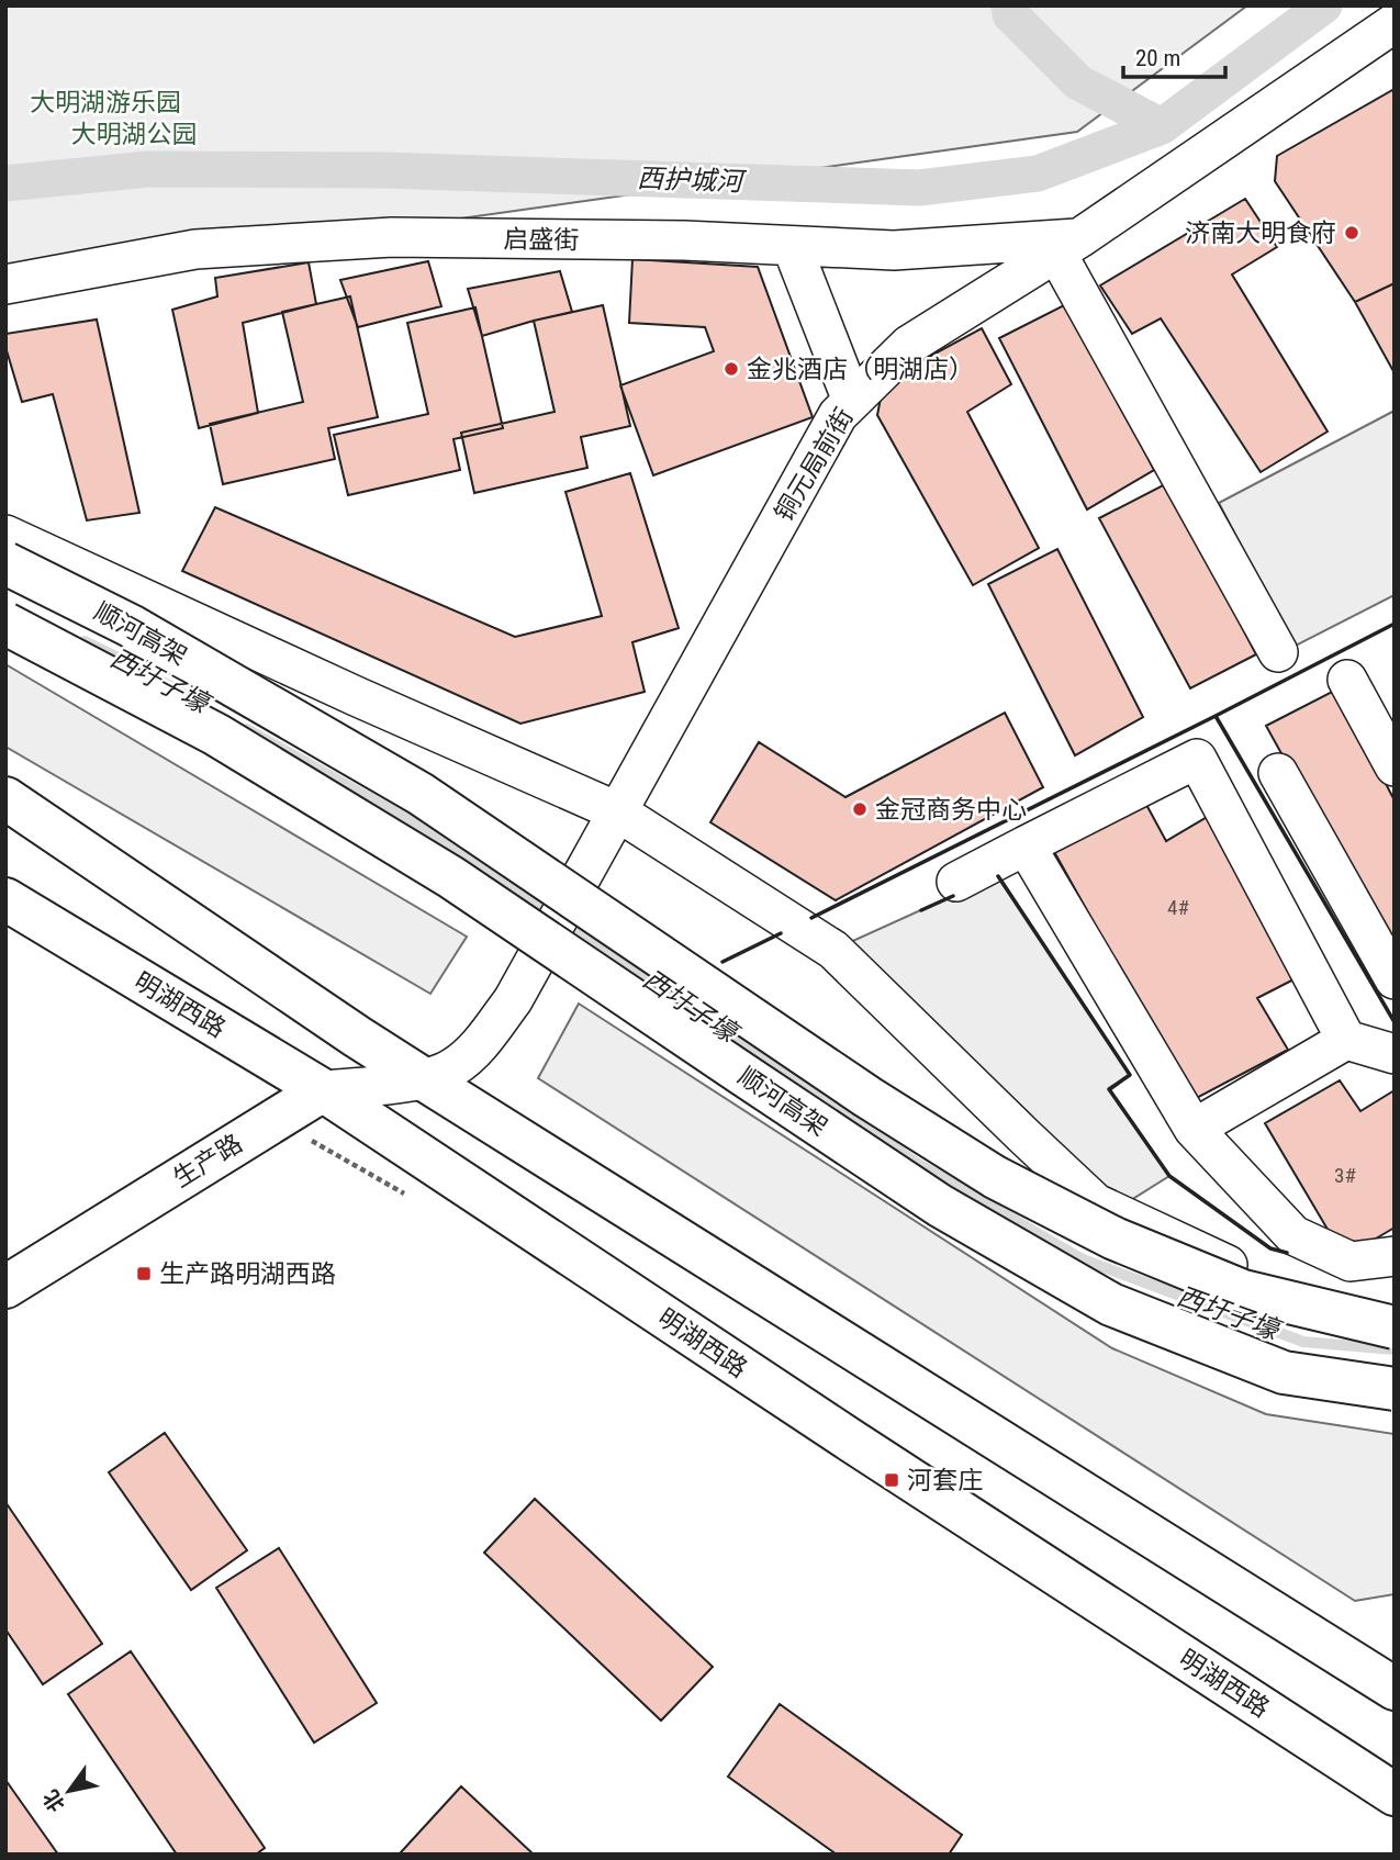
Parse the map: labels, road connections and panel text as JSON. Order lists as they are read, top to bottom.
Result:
{
  "streets": {
    "main road": ["顺河高架", "明湖西路", "生产路"],
    "street": ["启盛街", "铜元局前街"]
  },
  "crossings": [
    ["启盛街", "铜元局前街"],
    ["铜元局前街", "生产路"],
    ["明湖西路", "生产路"]
  ],
  "water": ["西护城河", "西圩子壕"],
  "parks": ["大明湖游乐园", "大明湖公园"],
  "places": {
    "other": ["济南大明食府", "金兆酒店（明湖店）", "金冠商务中心"],
    "transit": ["生产路明湖西路", "河套庄"]
  },
  "house_numbers": ["4#", "3#"],
  "scale_bar": "20 m",
  "north": "bottom left"
}
